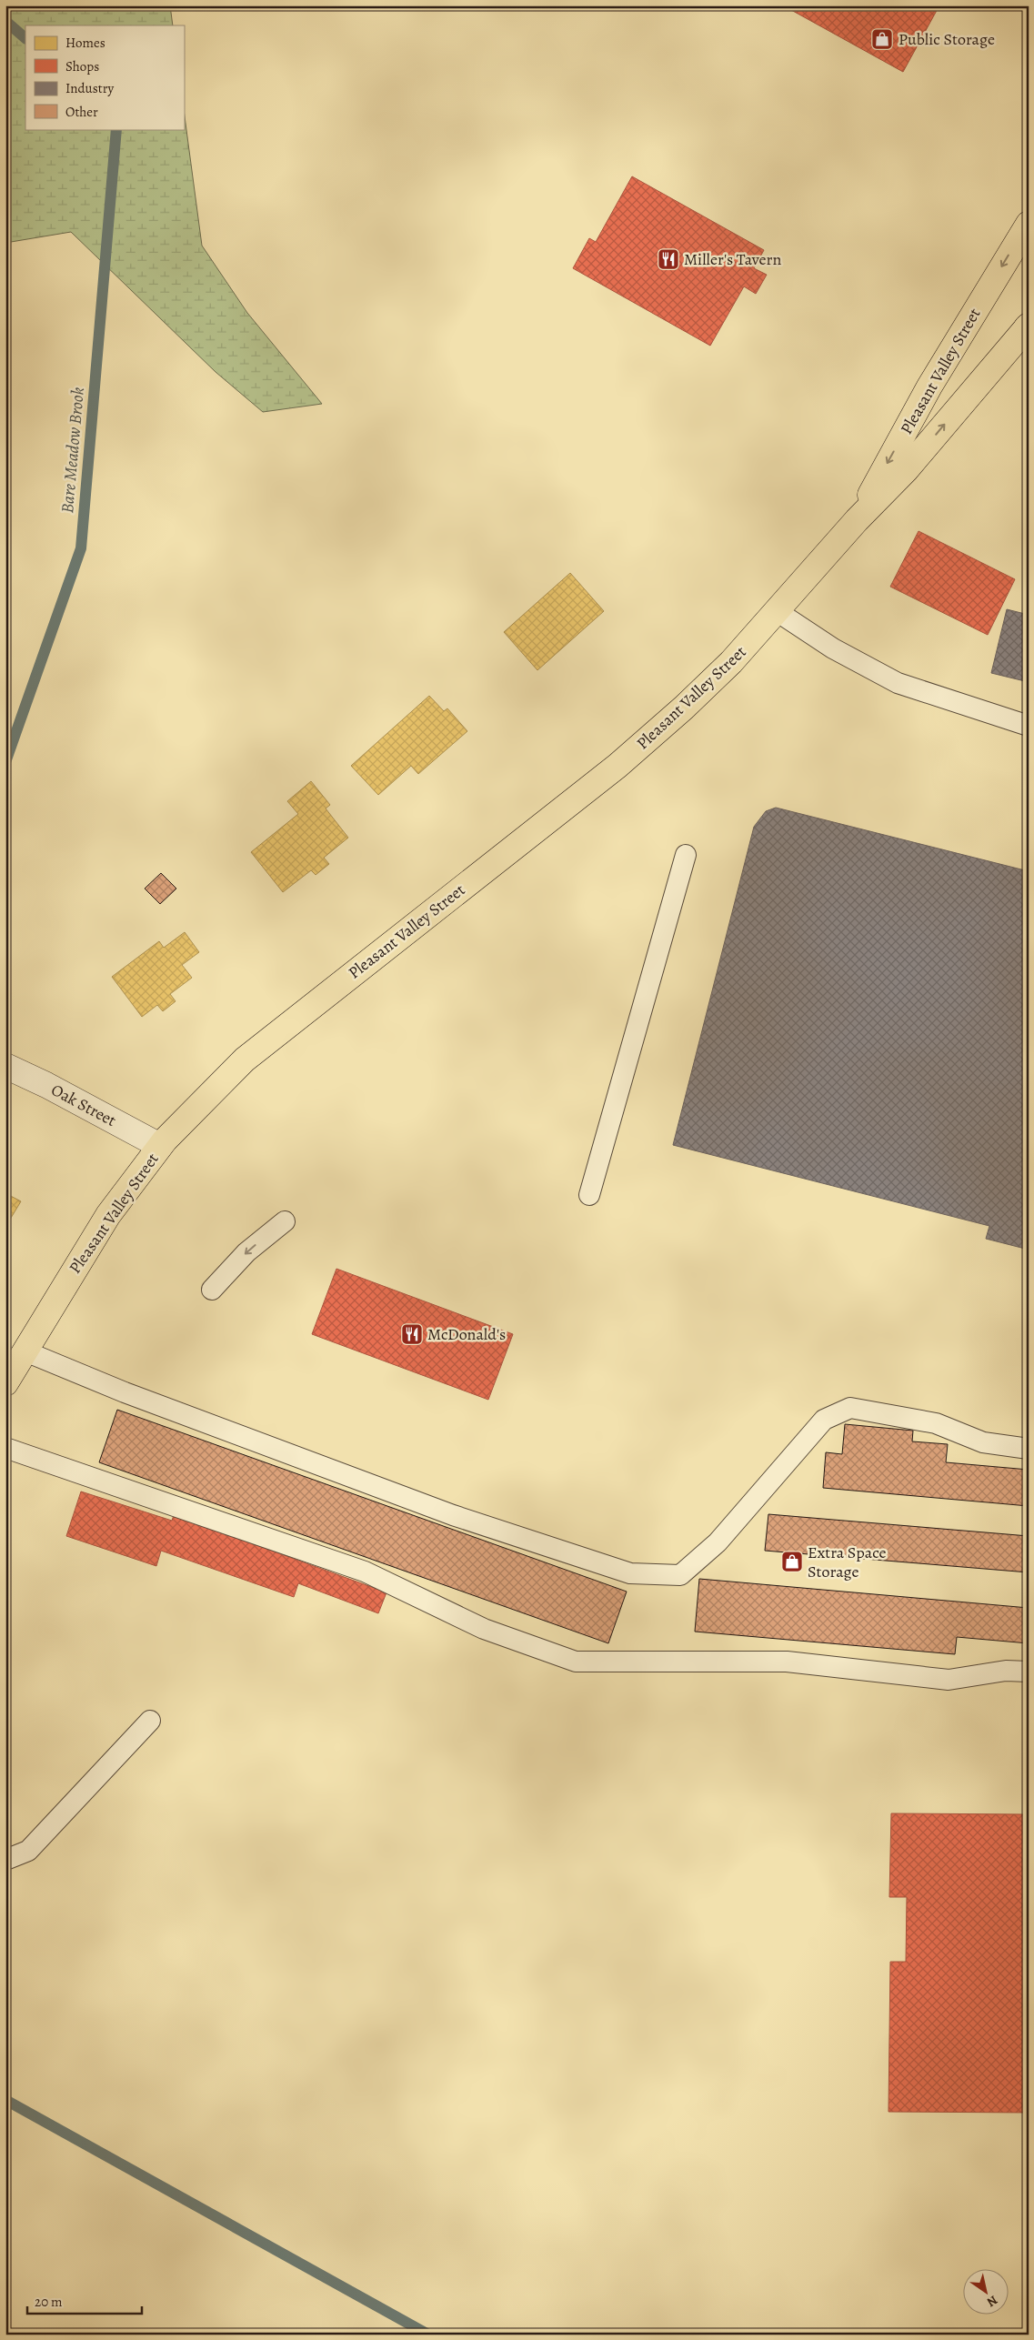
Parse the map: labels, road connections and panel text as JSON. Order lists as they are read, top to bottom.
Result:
{
  "streets": {
    "main road": ["Pleasant Valley Street"],
    "street": ["Oak Street"]
  },
  "crossings": [
    ["Pleasant Valley Street", "Oak Street"]
  ],
  "water": ["Bare Meadow Brook"],
  "places": {
    "shop": ["Public Storage", "Extra Space Storage"],
    "restaurant": ["Miller's Tavern", "McDonald's"]
  },
  "legend": [
    "Homes",
    "Shops",
    "Industry",
    "Other"
  ],
  "scale_bar": "20 m",
  "north": "bottom right"
}
